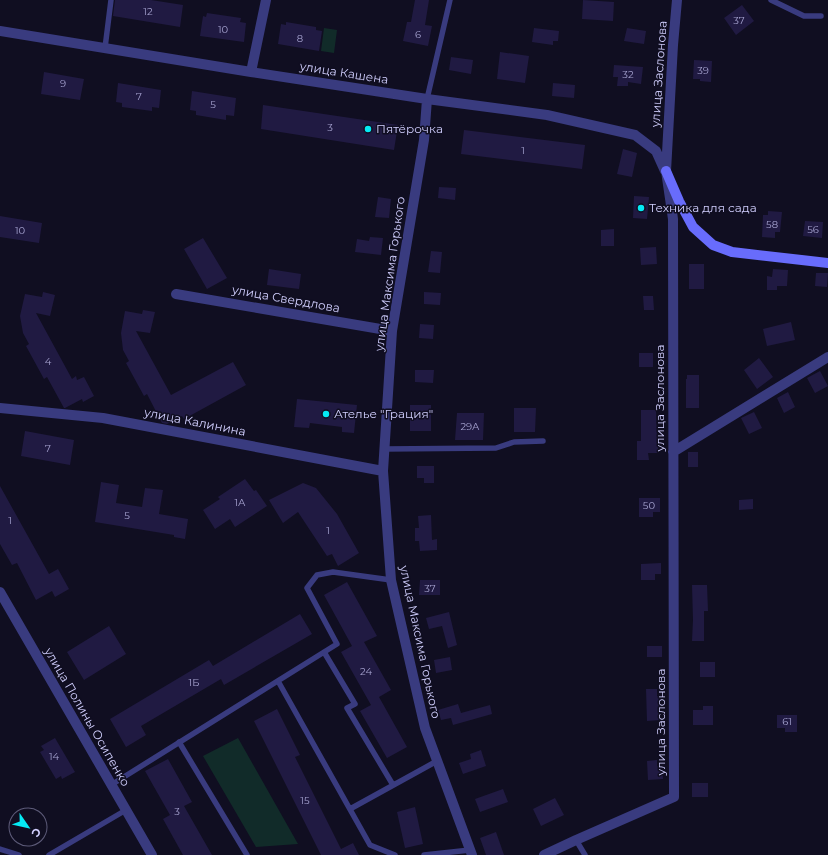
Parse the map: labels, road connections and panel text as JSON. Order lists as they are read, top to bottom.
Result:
{
  "streets": {
    "street": [
      "улица Кашена",
      "улица Заслонова",
      "улица Максима Горького",
      "улица Свердлова",
      "улица Калинина",
      "улица Полины Осипенко"
    ]
  },
  "crossings": [
    ["улица Кашена", "улица Заслонова"],
    ["улица Кашена", "улица Максима Горького"],
    ["улица Максима Горького", "улица Свердлова"],
    ["улица Максима Горького", "улица Калинина"]
  ],
  "places": ["Пятёрочка", "Техника для сада", "Ателье \"Грация\""],
  "house_numbers": [
    "12",
    "37",
    "10",
    "6",
    "8",
    "39",
    "32",
    "9",
    "7",
    "5",
    "3",
    "1",
    "58",
    "56",
    "10",
    "4",
    "29А",
    "7",
    "1А",
    "50",
    "5",
    "1",
    "1",
    "37",
    "24",
    "1Б",
    "61",
    "14",
    "15",
    "3"
  ],
  "north": "bottom right"
}
